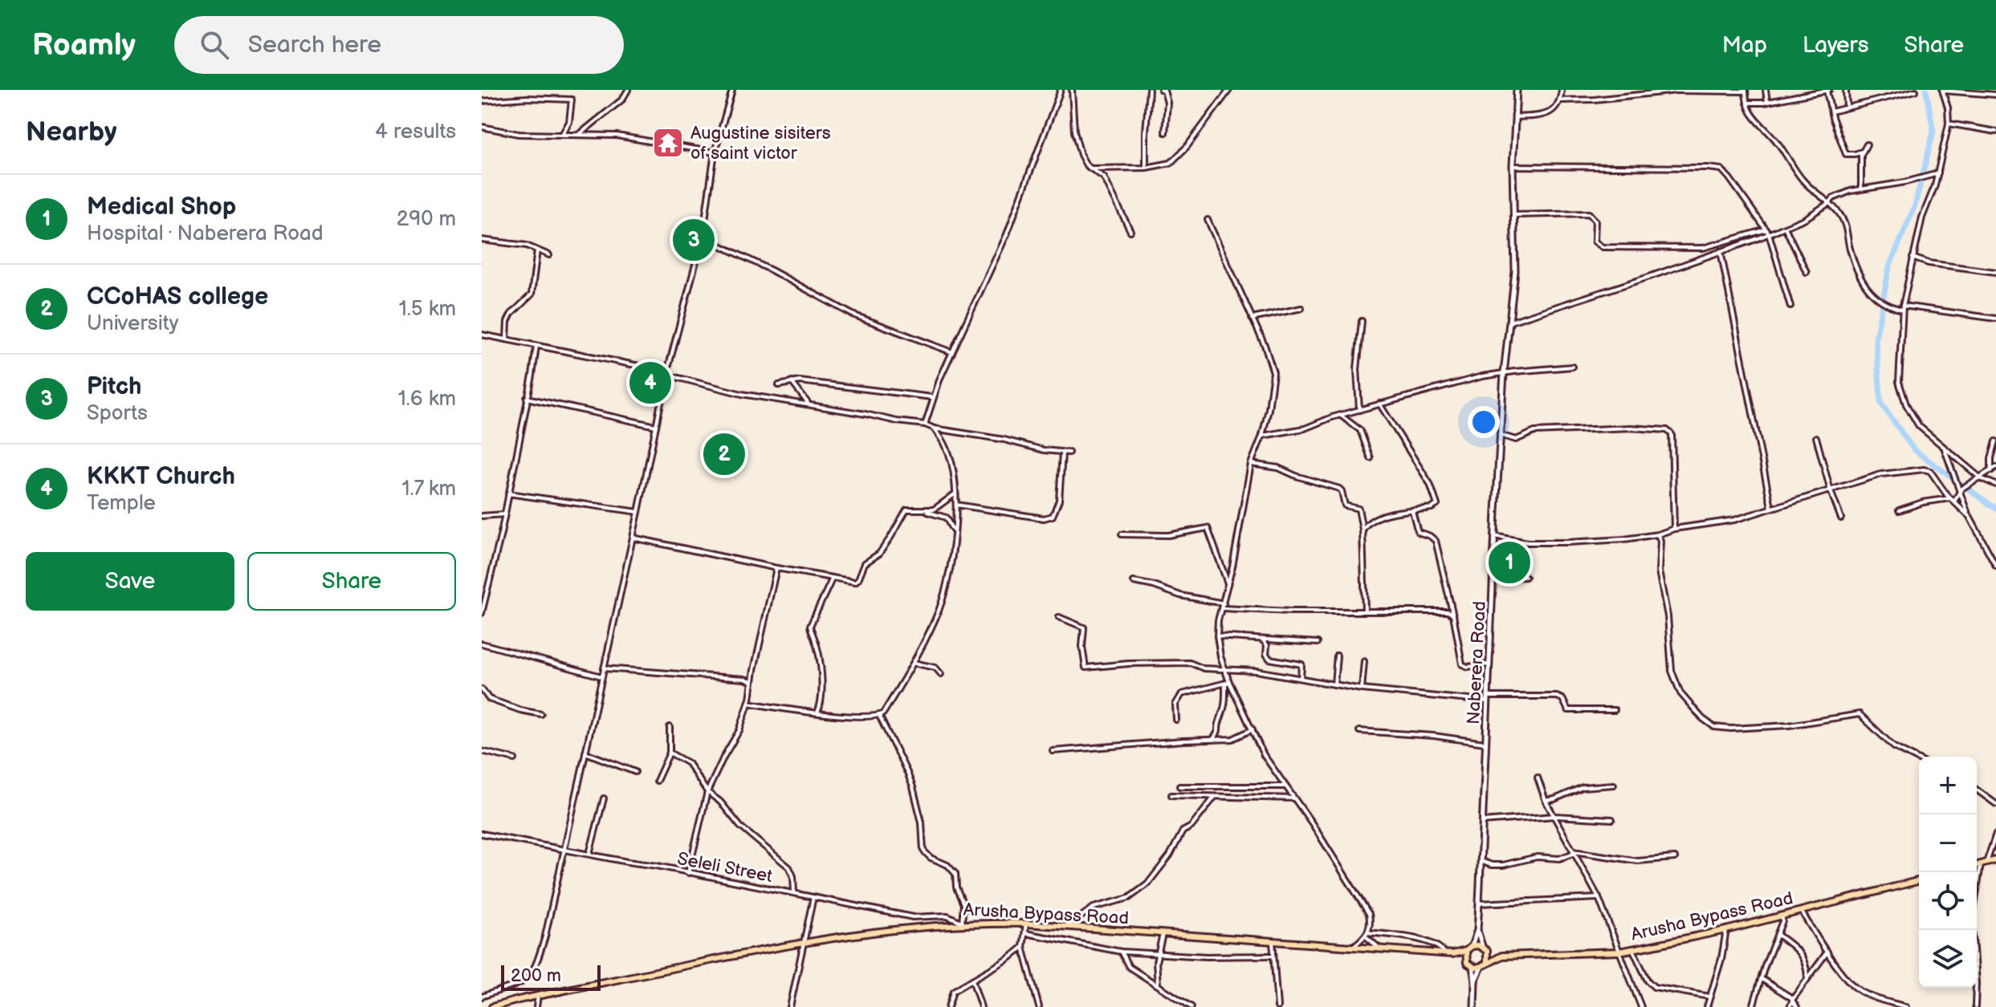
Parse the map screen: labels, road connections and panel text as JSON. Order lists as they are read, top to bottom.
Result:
{
  "streets": {
    "main road": ["Arusha Bypass Road"],
    "street": ["Naberera Road", "Seleli Street"]
  },
  "crossings": [
    ["Naberera Road", "Arusha Bypass Road"],
    ["Seleli Street", "Arusha Bypass Road"]
  ],
  "places": {
    "temple": ["Augustine sisiters of saint victor"]
  },
  "scale_bar": "200 m",
  "page": {
    "header": "Roamly",
    "search": "Search here",
    "nav": ["Map", "Layers", "Share"],
    "heading": ["Nearby", "4 results"],
    "list": [
      {
        "mark": "1",
        "name": "Medical Shop",
        "note": "Hospital · Naberera Road",
        "value": "290 m"
      },
      {
        "mark": "2",
        "name": "CCoHAS college",
        "note": "University",
        "value": "1.5 km"
      },
      {
        "mark": "3",
        "name": "Pitch",
        "note": "Sports",
        "value": "1.6 km"
      },
      {
        "mark": "4",
        "name": "KKKT Church",
        "note": "Temple",
        "value": "1.7 km"
      }
    ],
    "pins": [
      "3",
      "4",
      "2",
      "1"
    ],
    "buttons": ["Save", "Share"],
    "map_buttons": ["+", "−"],
    "scale": "200 m"
  }
}
